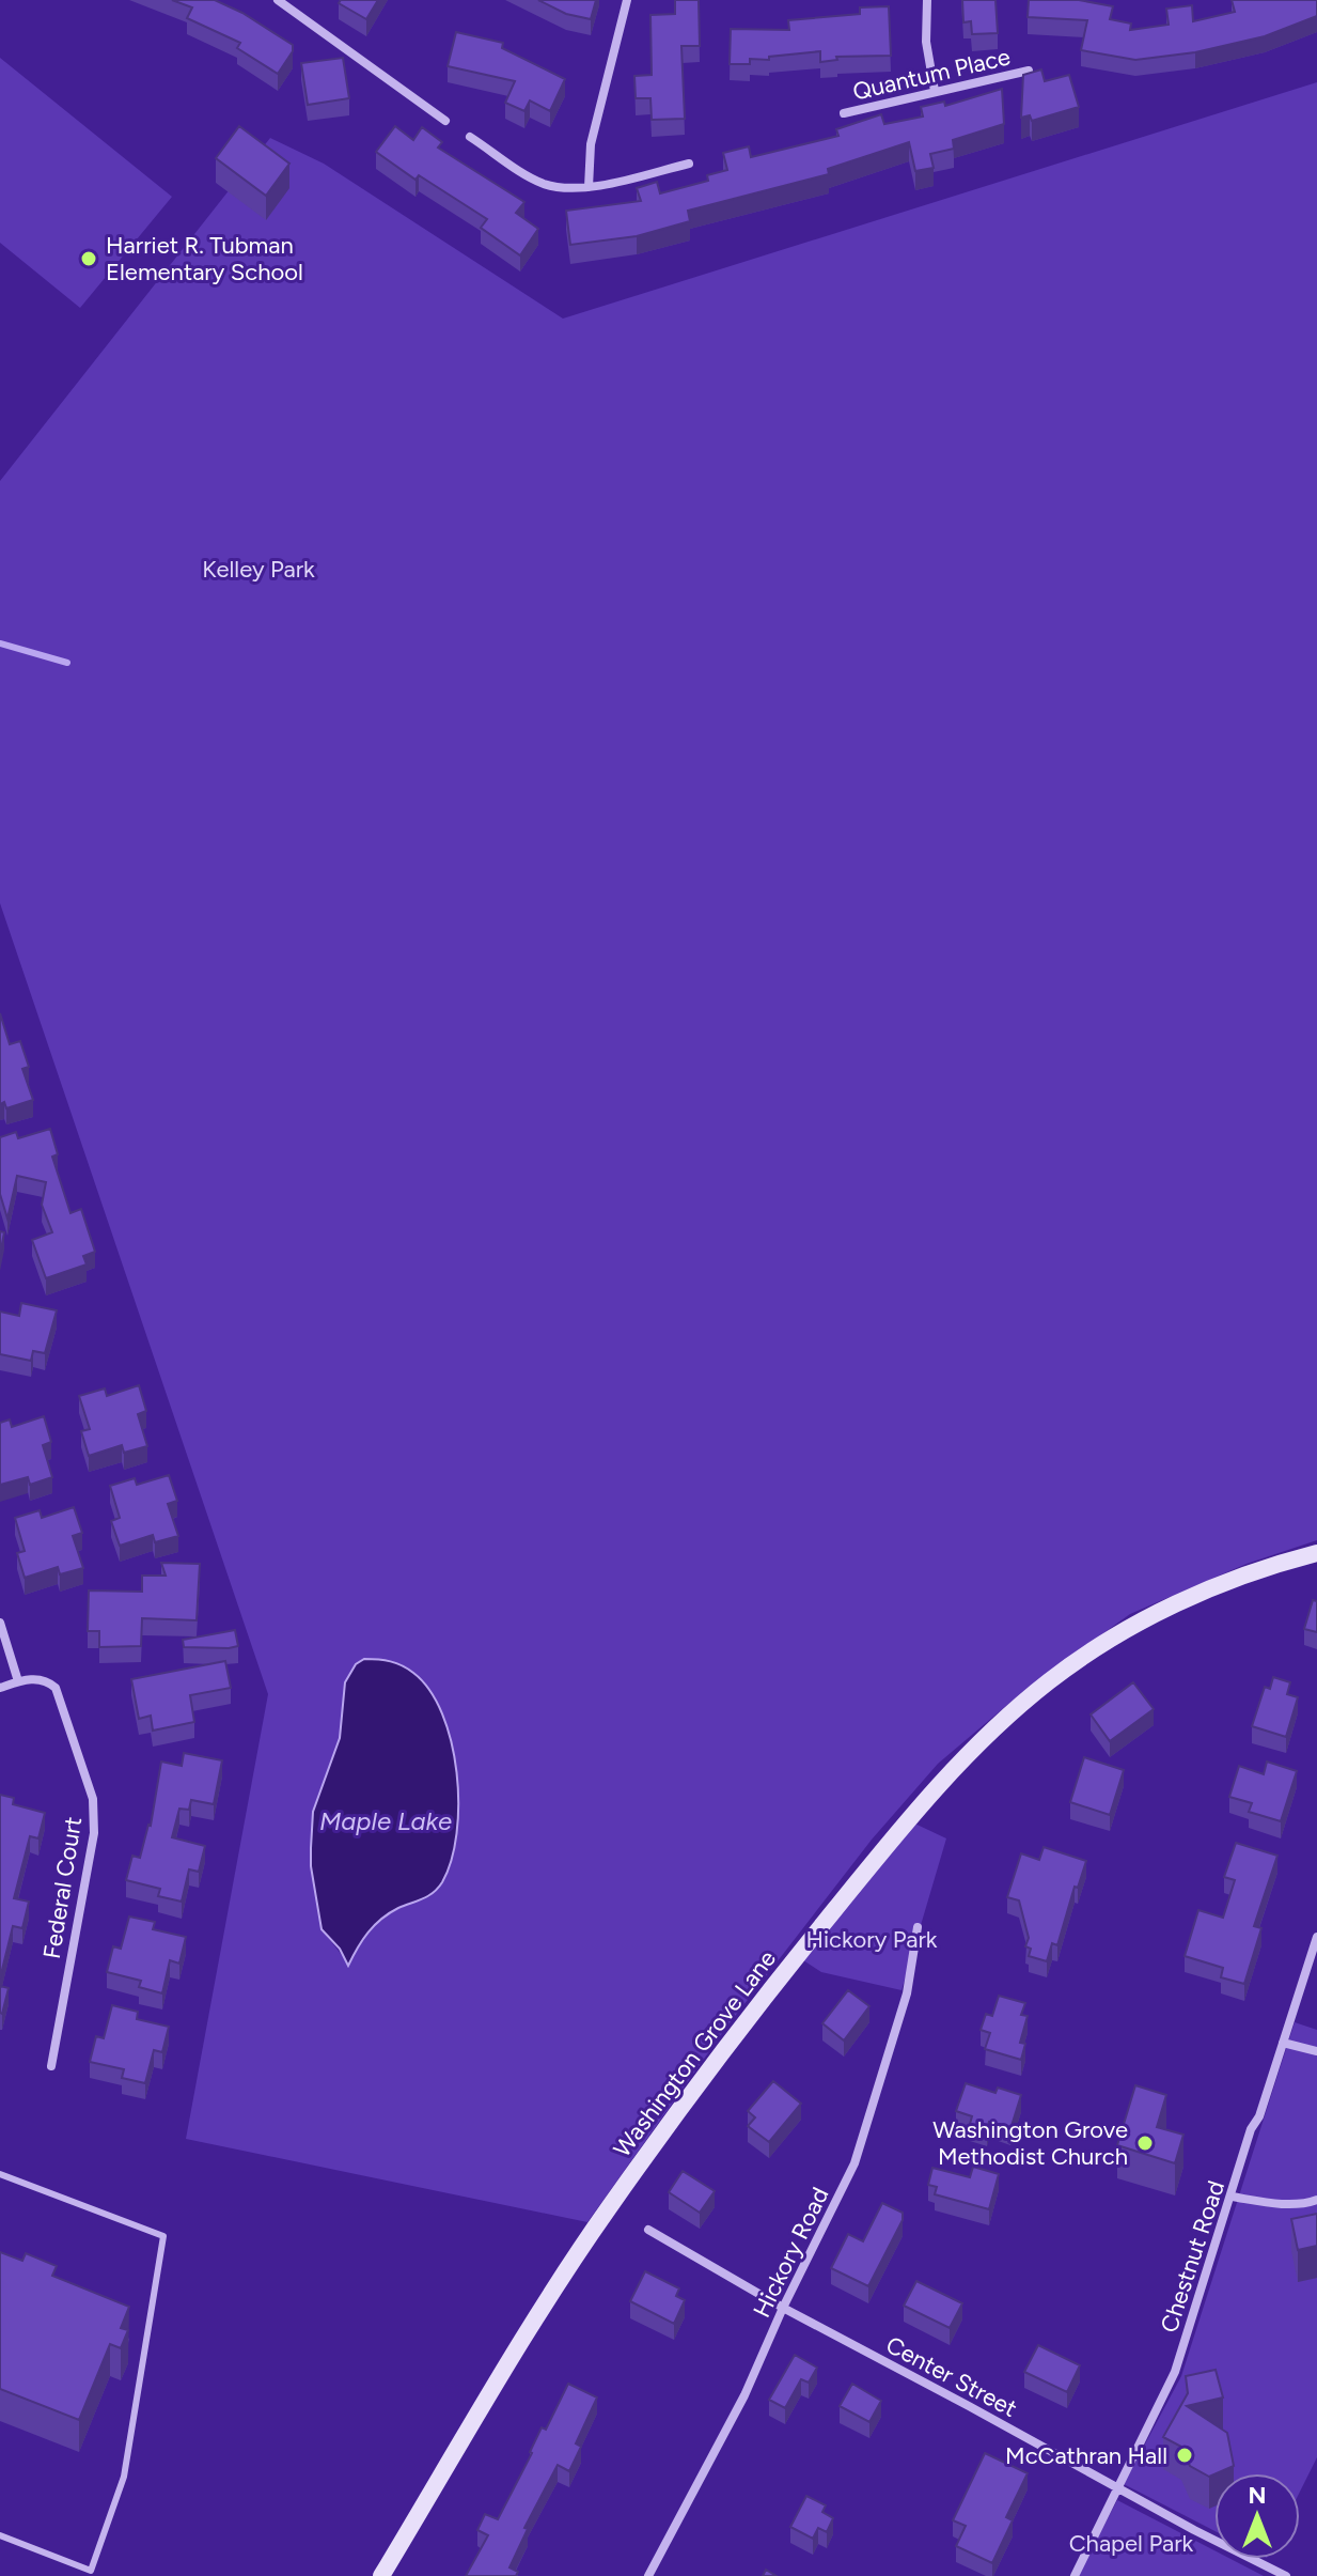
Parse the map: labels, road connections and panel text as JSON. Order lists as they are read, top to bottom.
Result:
{
  "streets": {
    "street": [
      "Quantum Place",
      "Federal Court",
      "Washington Grove Lane",
      "Hickory Road",
      "Chestnut Road",
      "Center Street"
    ]
  },
  "crossings": [
    ["Hickory Road", "Center Street"],
    ["Chestnut Road", "Center Street"]
  ],
  "water": ["Maple Lake"],
  "parks": ["Kelley Park", "Hickory Park", "Chapel Park"],
  "places": ["Harriet R. Tubman Elementary School", "Washington Grove Methodist Church", "McCathran Hall"],
  "north": "top"
}
